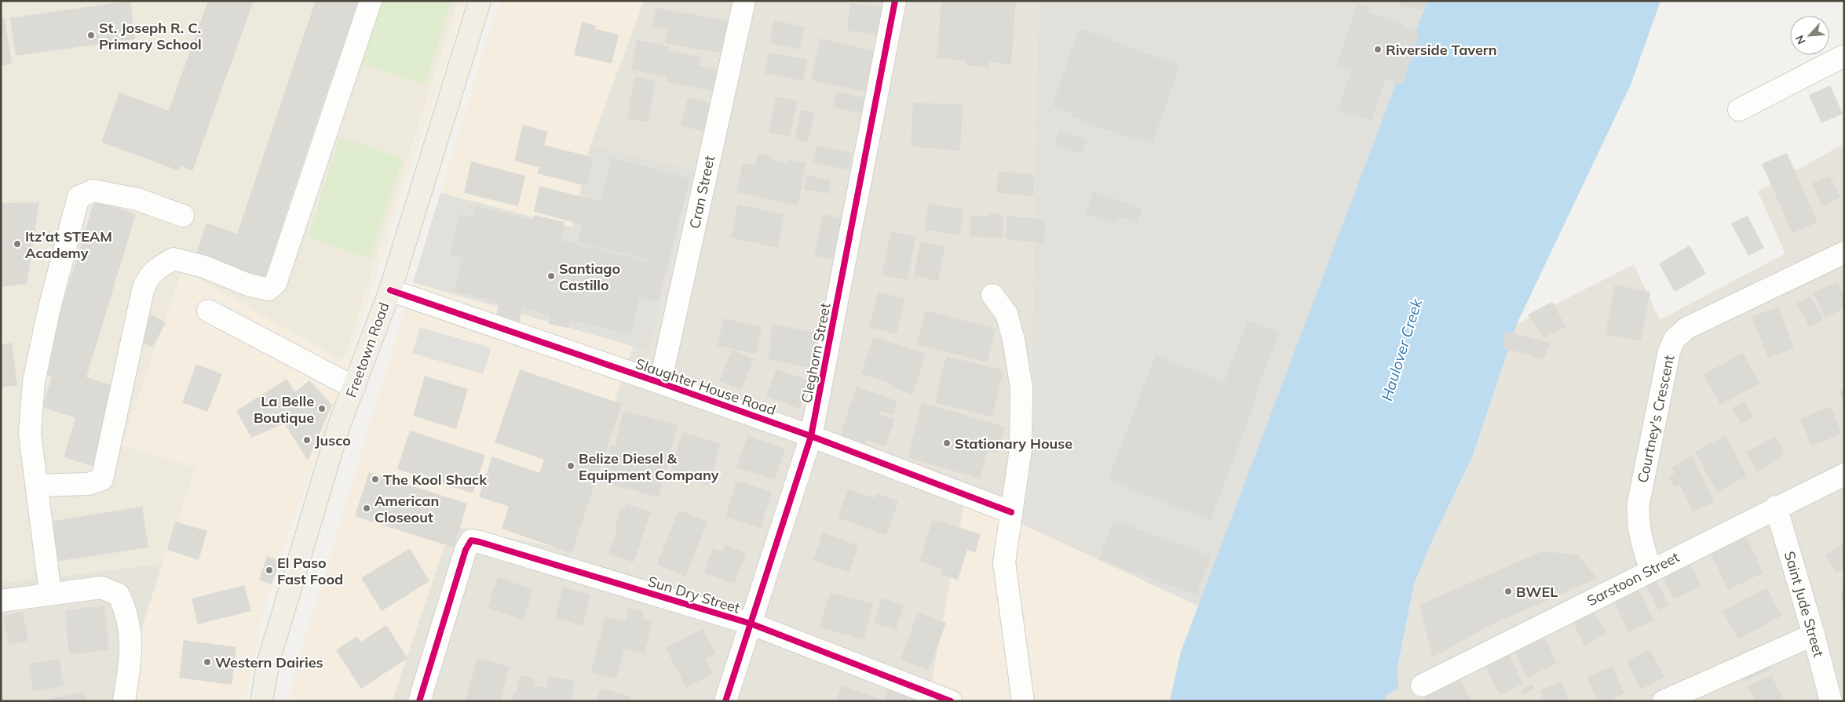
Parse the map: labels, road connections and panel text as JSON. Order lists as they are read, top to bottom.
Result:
{
  "streets": {
    "main road": ["Freetown Road"],
    "street": [
      "Cran Street",
      "Cleghorn Street",
      "Slaughter House Road",
      "Courtney's Crescent",
      "Sarstoon Street",
      "Sun Dry Street",
      "Saint Jude Street"
    ]
  },
  "crossings": [
    ["Cran Street", "Slaughter House Road"],
    ["Freetown Road", "Slaughter House Road"],
    ["Cleghorn Street", "Slaughter House Road"],
    ["Cleghorn Street", "Sun Dry Street"],
    ["Courtney's Crescent", "Sarstoon Street"],
    ["Sarstoon Street", "Saint Jude Street"]
  ],
  "water": ["Haulover Creek"],
  "places": [
    "St. Joseph R. C. Primary School",
    "Riverside Tavern",
    "Itz'at STEAM Academy",
    "Santiago Castillo",
    "La Belle Boutique",
    "Jusco",
    "Stationary House",
    "Belize Diesel & Equipment Company",
    "The Kool Shack",
    "American Closeout",
    "El Paso Fast Food",
    "BWEL",
    "Western Dairies"
  ],
  "north": "bottom left"
}
